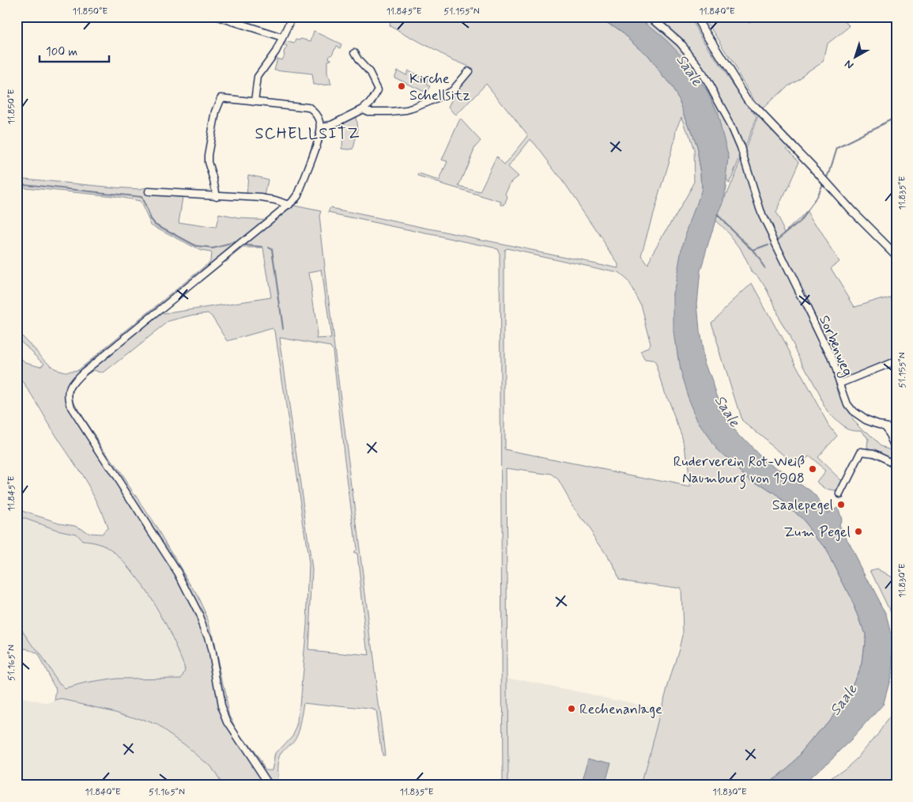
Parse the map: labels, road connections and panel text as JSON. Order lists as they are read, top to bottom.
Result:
{
  "streets": {
    "street": ["Sorbenweg"]
  },
  "districts": ["SCHELLSITZ"],
  "water": ["Saale"],
  "places": [
    "Kirche Schellsitz",
    "Ruderverein Rot-Weiß Naumburg von 1908",
    "Saalepegel",
    "Zum Pegel",
    "Rechenanlage"
  ],
  "scale_bar": "100 m",
  "north": "bottom left",
  "coordinates": [
    "11.850°E",
    "11.845°E",
    "51.155°N",
    "11.840°E",
    "11.835°E",
    "11.830°E",
    "51.165°N"
  ]
}
